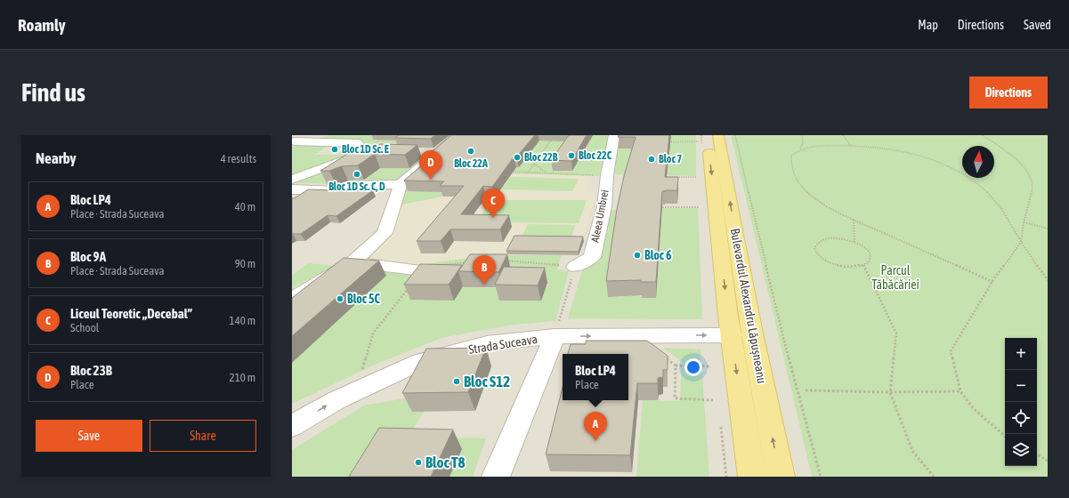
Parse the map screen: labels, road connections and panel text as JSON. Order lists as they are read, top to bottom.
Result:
{
  "streets": {
    "main road": ["Bulevardul Alexandru Lăpușneanu"],
    "street": ["Aleea Umbrei", "Strada Suceava"]
  },
  "crossings": [
    ["Bulevardul Alexandru Lăpușneanu", "Strada Suceava"]
  ],
  "one_way": ["Strada Suceava"],
  "parks": ["Parcul Tăbăcăriei"],
  "places": [
    "Bloc 1D Sc. E",
    "Bloc 22A",
    "Bloc 22C",
    "Bloc 22B",
    "Bloc 7",
    "Bloc 1D Sc. C, D",
    "Bloc 6",
    "Bloc 5C",
    "Bloc S12",
    "Bloc T8"
  ],
  "north": "top",
  "page": {
    "header": "Roamly",
    "nav": ["Map", "Directions", "Saved"],
    "buttons": [
      "Directions",
      ["Save", "Share"]
    ],
    "title": "Find us",
    "heading": ["Nearby", "4 results"],
    "pins": [
      "D",
      "C",
      "B",
      "A"
    ],
    "list": [
      {
        "mark": "A",
        "name": "Bloc LP4",
        "note": "Place · Strada Suceava",
        "value": "40 m"
      },
      {
        "mark": "B",
        "name": "Bloc 9A",
        "note": "Place · Strada Suceava",
        "value": "90 m"
      },
      {
        "mark": "C",
        "name": "Liceul Teoretic „Decebal”",
        "note": "School",
        "value": "140 m"
      },
      {
        "mark": "D",
        "name": "Bloc 23B",
        "note": "Place",
        "value": "210 m"
      }
    ],
    "map_buttons": ["+", "−"],
    "popup": ["Bloc LP4", "Place"]
  }
}
